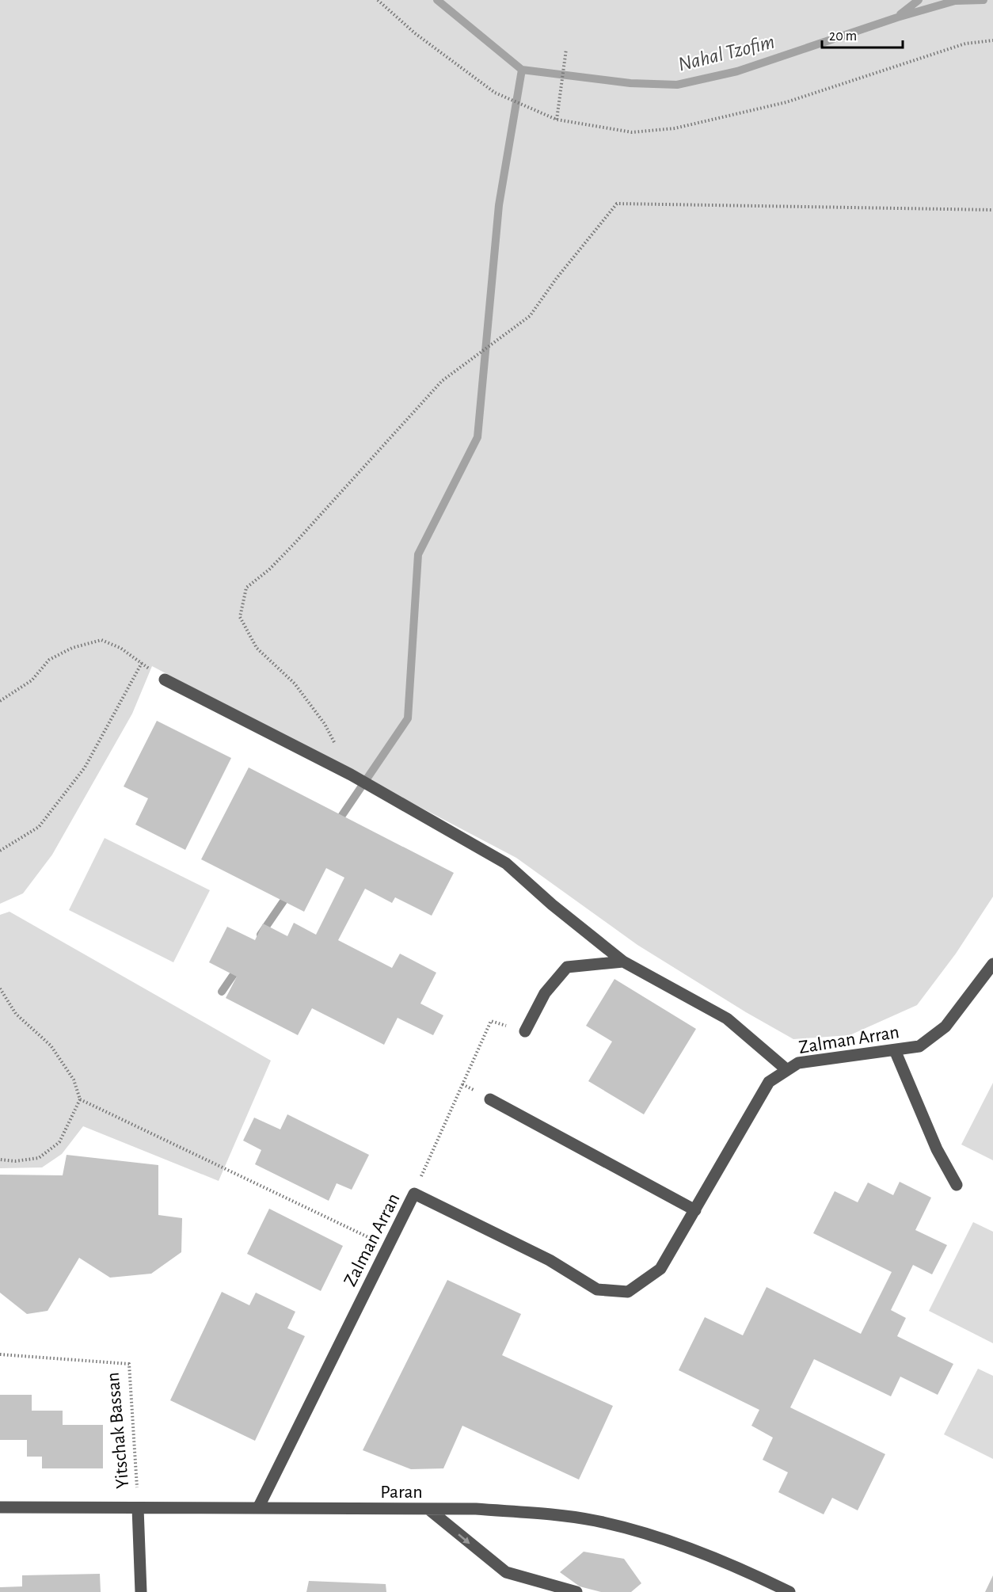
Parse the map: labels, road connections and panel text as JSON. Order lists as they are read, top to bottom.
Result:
{
  "streets": {
    "street": ["Zalman Arran", "Paran"],
    "path": ["Yitschak Bassan"]
  },
  "crossings": [
    ["Zalman Arran", "Paran"],
    ["Yitschak Bassan", "Paran"]
  ],
  "water": ["Nahal Tzofim"],
  "scale_bar": "20 m"
}
